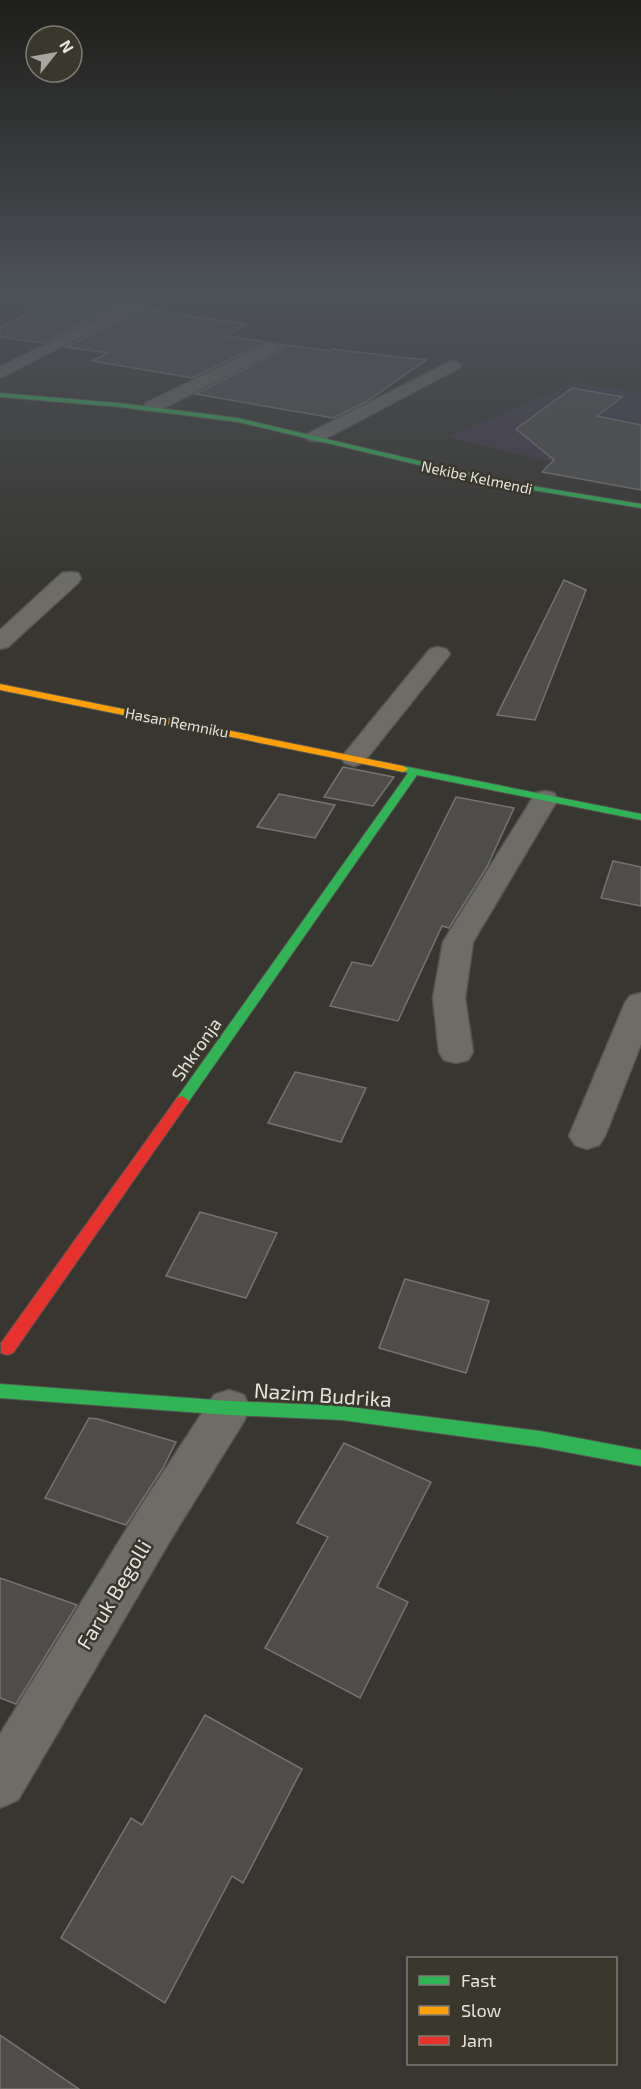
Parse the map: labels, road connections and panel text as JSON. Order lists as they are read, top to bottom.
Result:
{
  "streets": {
    "street": [
      "Nekibe Kelmendi",
      "Hasan Remniku",
      "Shkronja",
      "Nazim Budrika",
      "Faruk Begolli"
    ]
  },
  "crossings": [
    ["Hasan Remniku", "Shkronja"],
    ["Nazim Budrika", "Faruk Begolli"]
  ],
  "legend": ["Fast", "Slow", "Jam"],
  "north": "top right"
}
